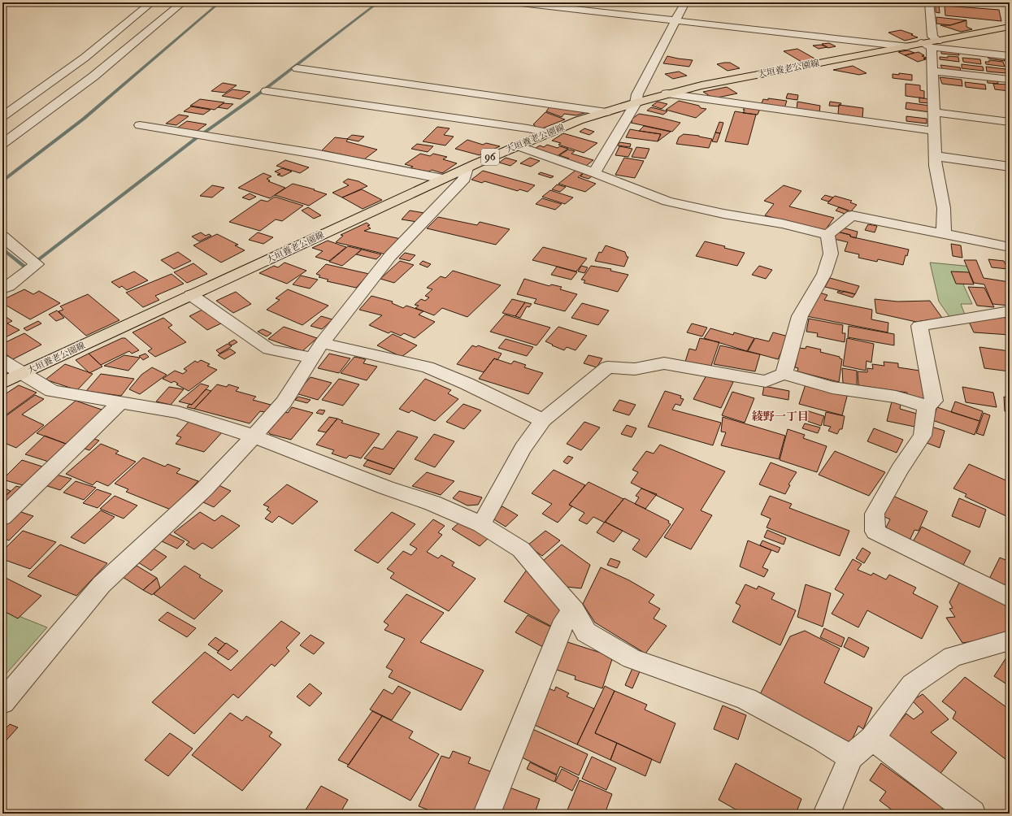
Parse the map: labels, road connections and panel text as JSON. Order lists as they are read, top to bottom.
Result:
{
  "streets": {
    "main road": ["大垣養老公園線", "96"]
  },
  "districts": ["綾野一丁目"]
}
